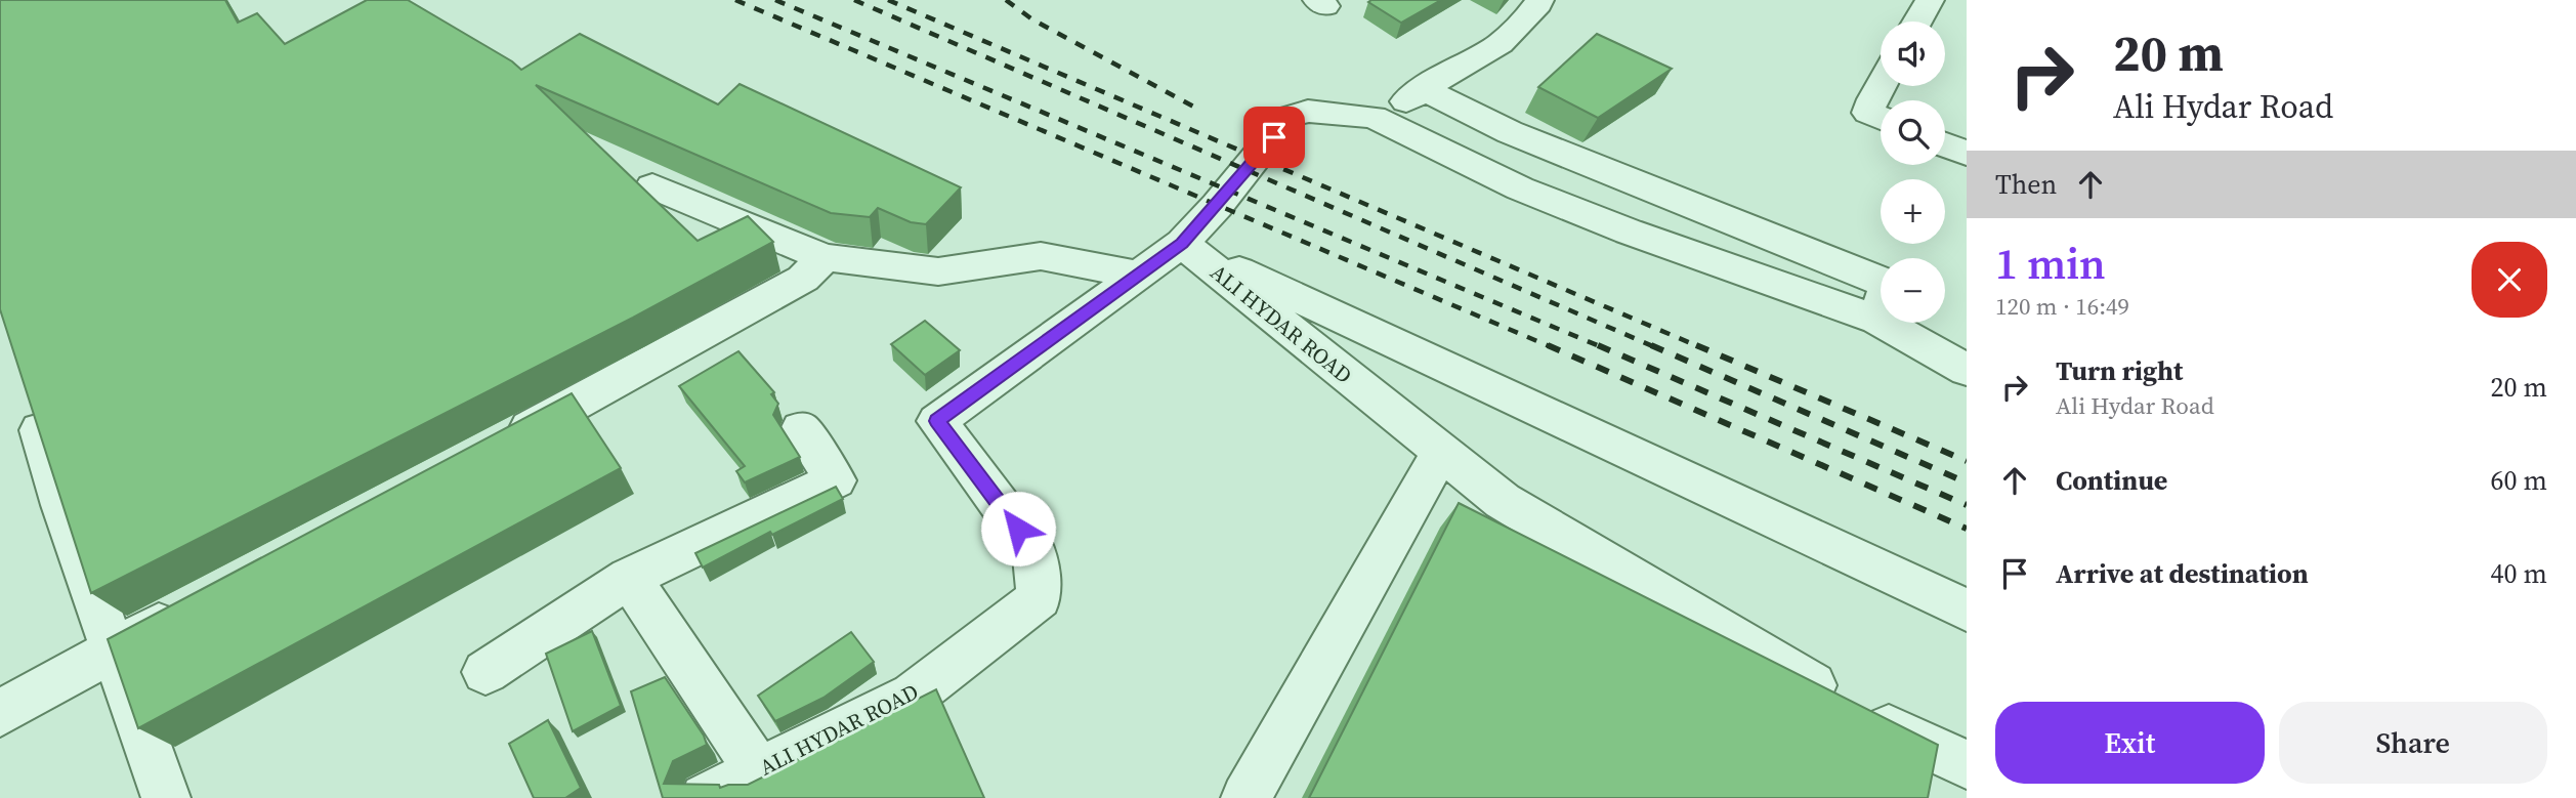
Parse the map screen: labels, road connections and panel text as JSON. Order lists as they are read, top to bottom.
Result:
{
  "streets": {
    "street": ["ALI HYDAR ROAD"]
  },
  "page": {
    "turn": ["20 m", "Ali Hydar Road"],
    "map_buttons": ["+", "−"],
    "then": "Then",
    "heading": ["1 min", "120 m · 16:49"],
    "list": [
      {
        "name": "Turn right",
        "note": "Ali Hydar Road",
        "value": "20 m"
      },
      {
        "name": "Continue",
        "value": "60 m"
      },
      {
        "name": "Arrive at destination",
        "value": "40 m"
      }
    ],
    "buttons": ["Exit", "Share"]
  }
}
